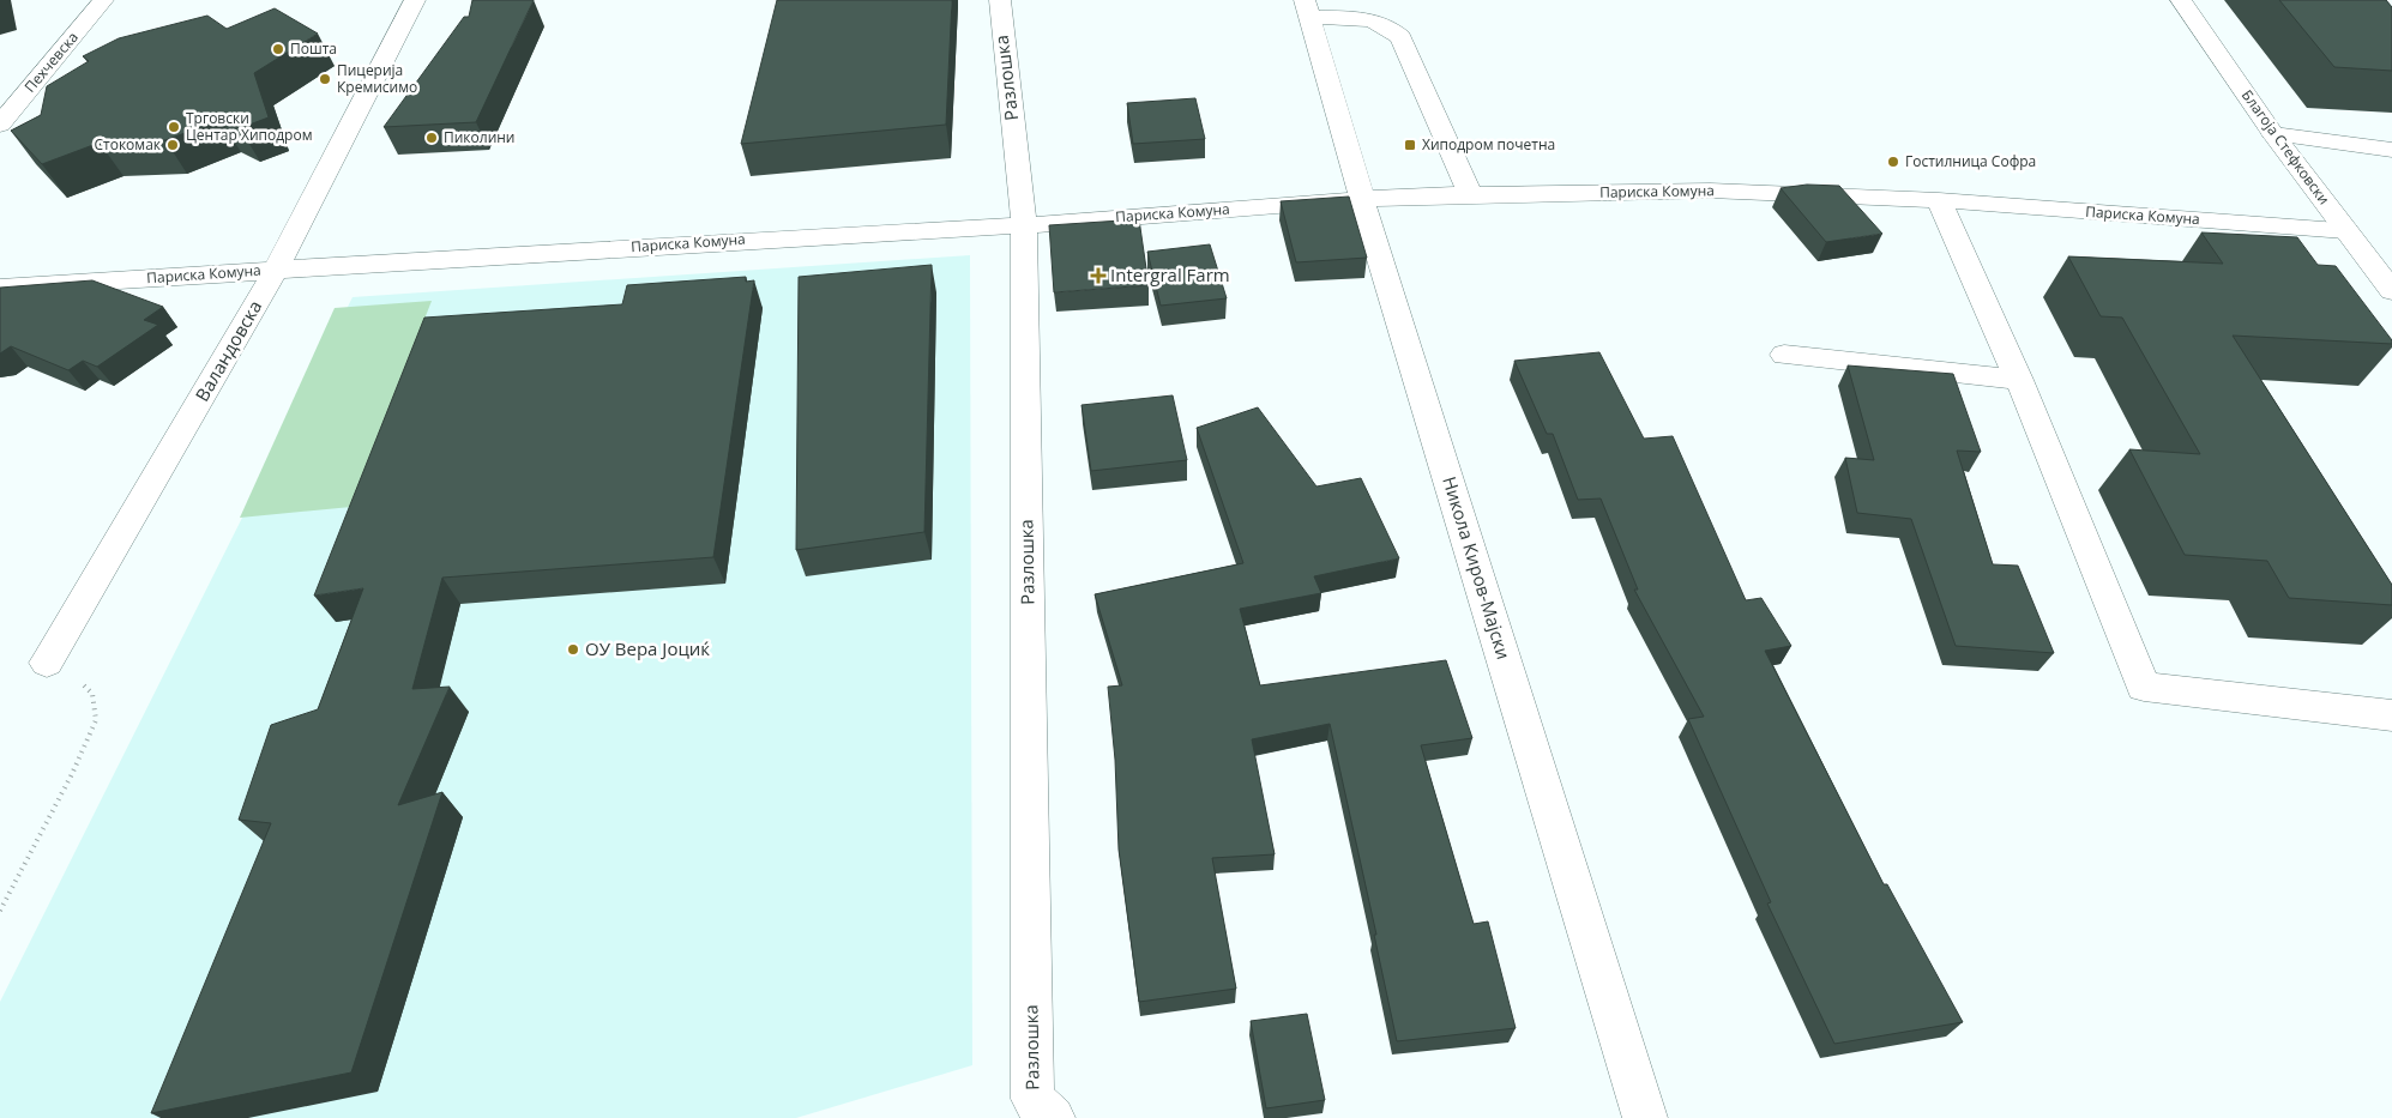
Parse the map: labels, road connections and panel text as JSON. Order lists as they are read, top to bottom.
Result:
{
  "streets": {
    "street": [
      "Пехчевска",
      "Разлошка",
      "Благоја Стефковски",
      "Париска Комуна",
      "Валандовска",
      "Никола Киров-Мајски"
    ]
  },
  "crossings": [
    ["Разлошка", "Париска Комуна"],
    ["Благоја Стефковски", "Париска Комуна"],
    ["Париска Комуна", "Валандовска"],
    ["Париска Комуна", "Никола Киров-Мајски"]
  ],
  "places": {
    "other": [
      "Пошта",
      "Пицерија Кремисимо",
      "Трговски Центар Хиподром",
      "Пиколини",
      "Стокомак",
      "Гостилница Софра",
      "ОУ Вера Јоциќ"
    ],
    "transit": ["Хиподром почетна"],
    "health": ["Intergral Farm"]
  }
}
